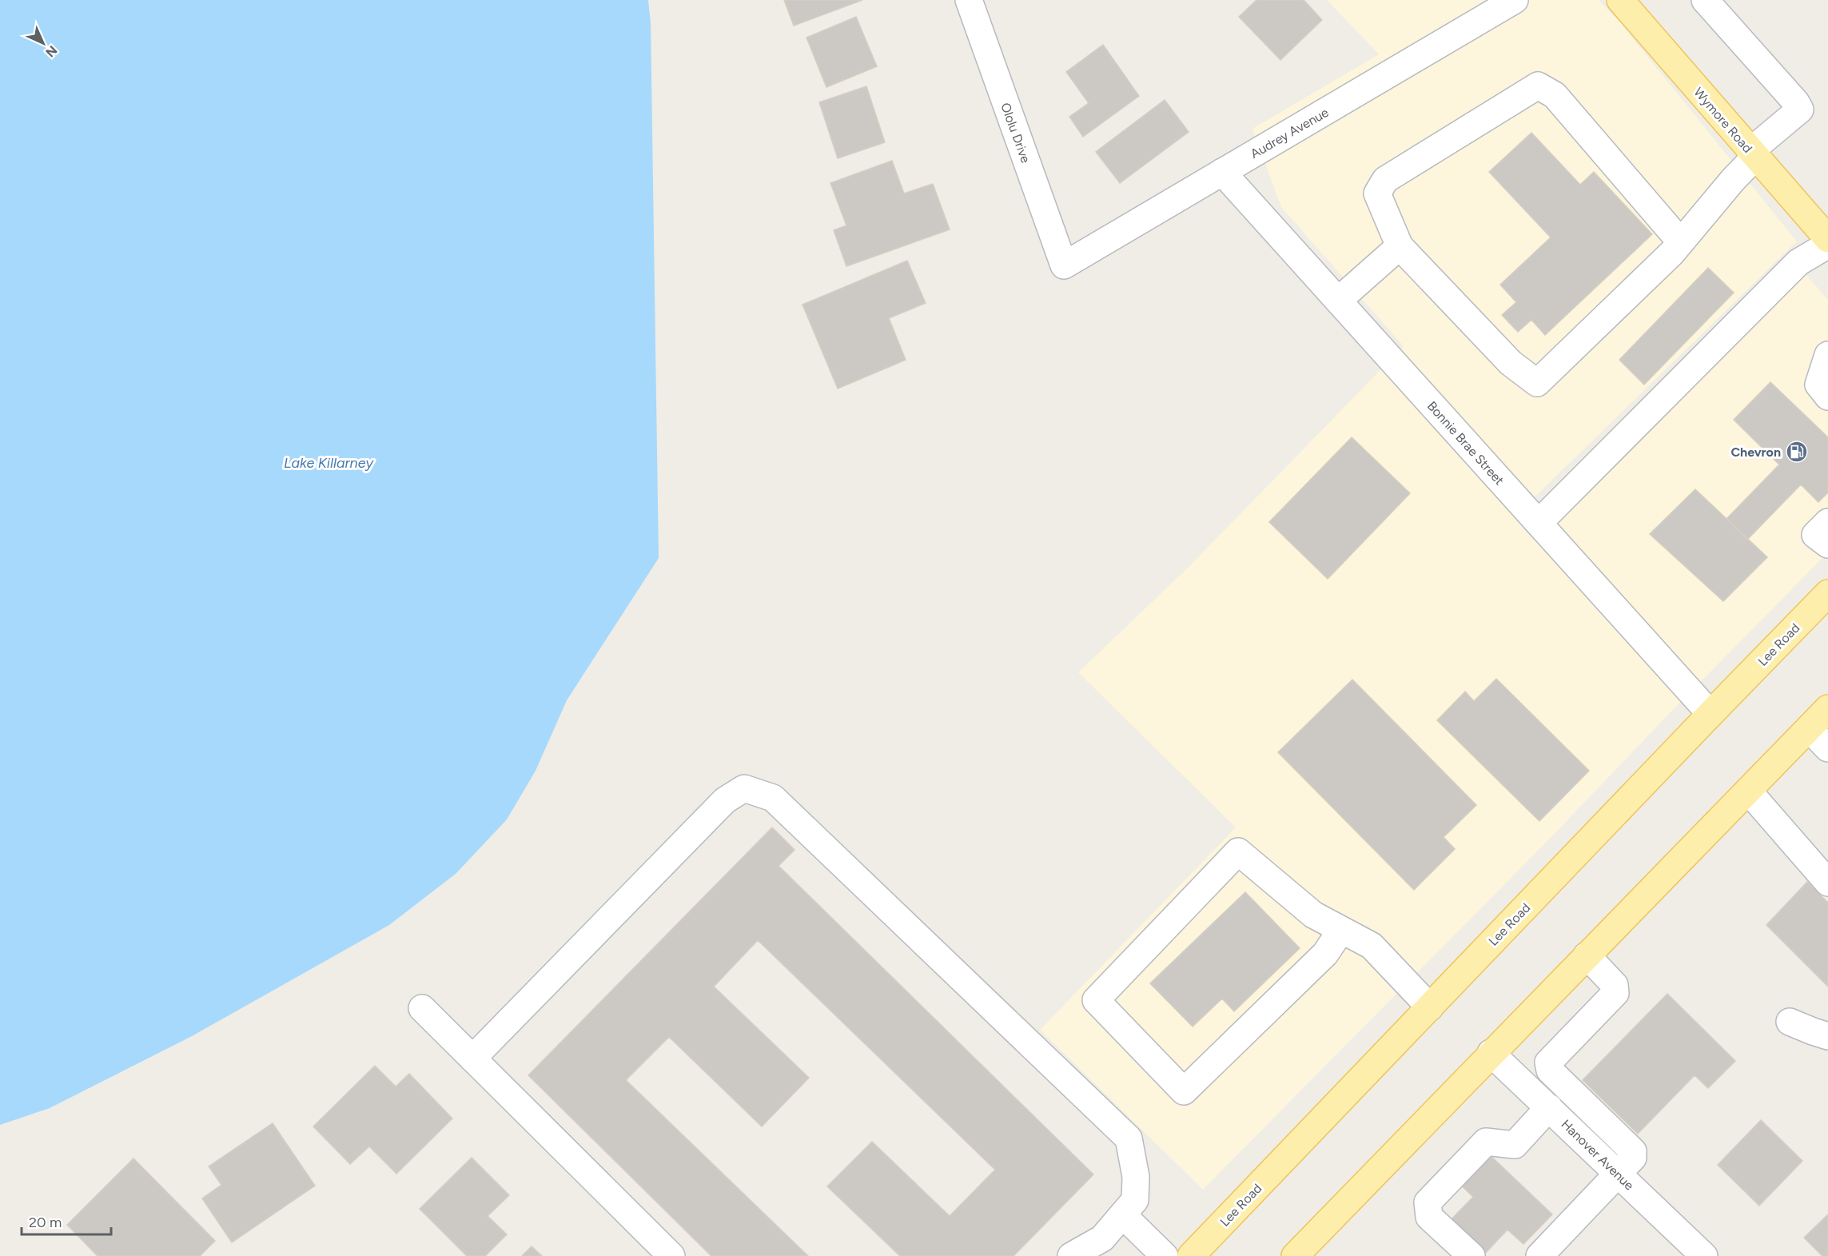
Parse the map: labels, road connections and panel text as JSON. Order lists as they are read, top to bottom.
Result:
{
  "streets": {
    "main road": ["Wymore Road", "Lee Road"],
    "street": [
      "Ololu Drive",
      "Audrey Avenue",
      "Bonnie Brae Street",
      "Hanover Avenue"
    ]
  },
  "crossings": [
    ["Ololu Drive", "Audrey Avenue"],
    ["Audrey Avenue", "Bonnie Brae Street"],
    ["Bonnie Brae Street", "Lee Road"]
  ],
  "water": ["Lake Killarney"],
  "places": {
    "fuel station": ["Chevron"]
  },
  "scale_bar": "20 m",
  "north": "bottom right"
}
